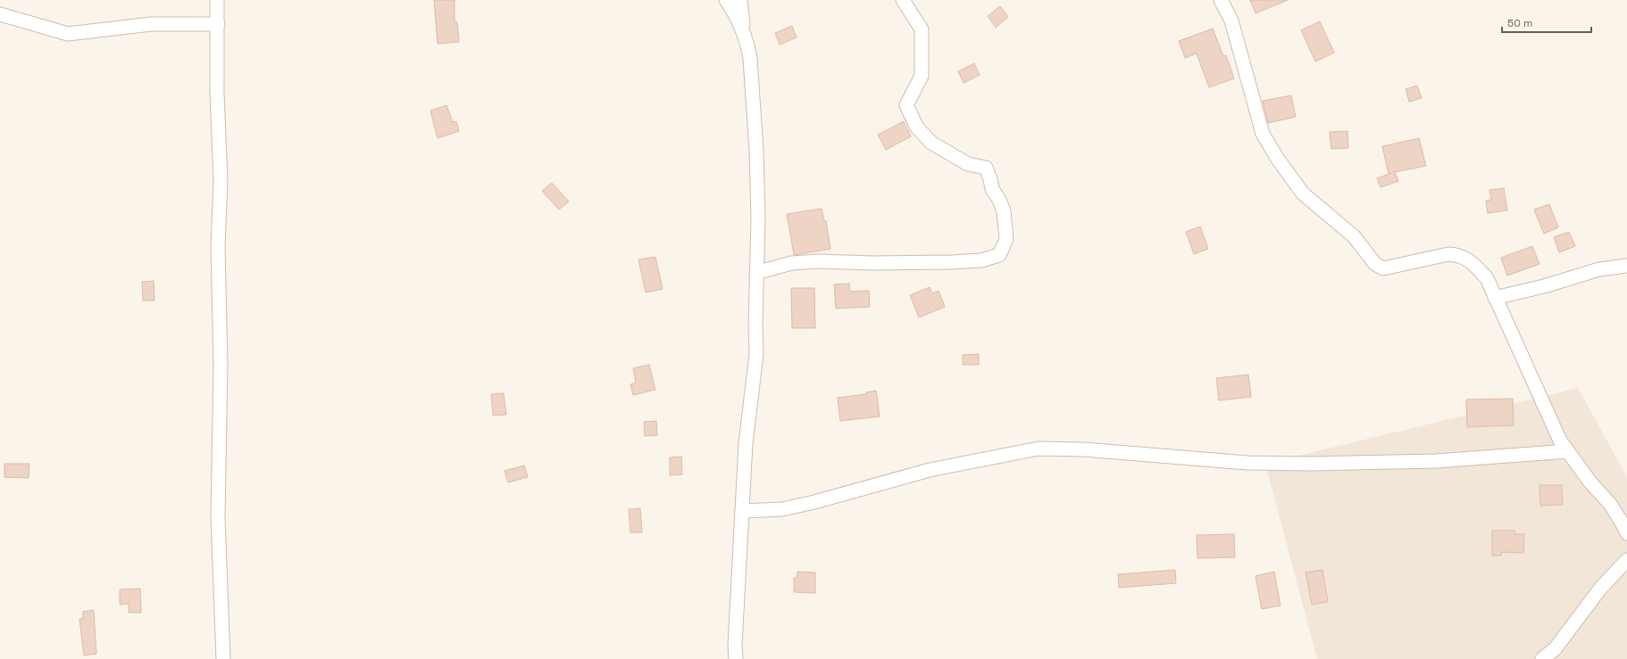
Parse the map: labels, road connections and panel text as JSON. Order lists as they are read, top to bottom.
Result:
{
  "scale_bar": "50 m"
}
